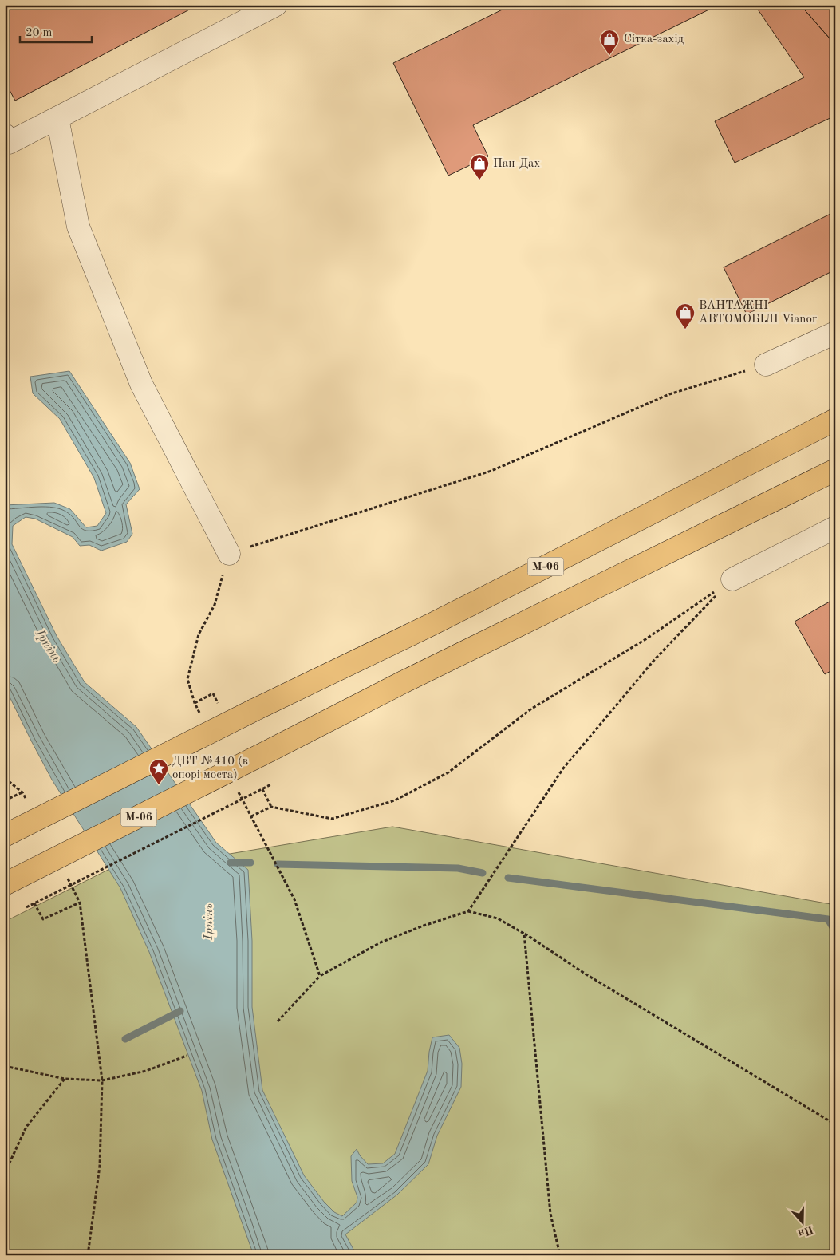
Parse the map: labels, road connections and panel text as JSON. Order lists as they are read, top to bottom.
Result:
{
  "streets": {
    "highway": ["М-06"]
  },
  "water": ["Ірпінь"],
  "places": {
    "shop": ["Сітка-захід", "Пан-Дах", "ВАНТАЖНІ АВТОМОБІЛІ Vianor"],
    "place": ["ДВТ №410 (в опорі моста)"]
  },
  "scale_bar": "20 m",
  "north": "bottom"
}
